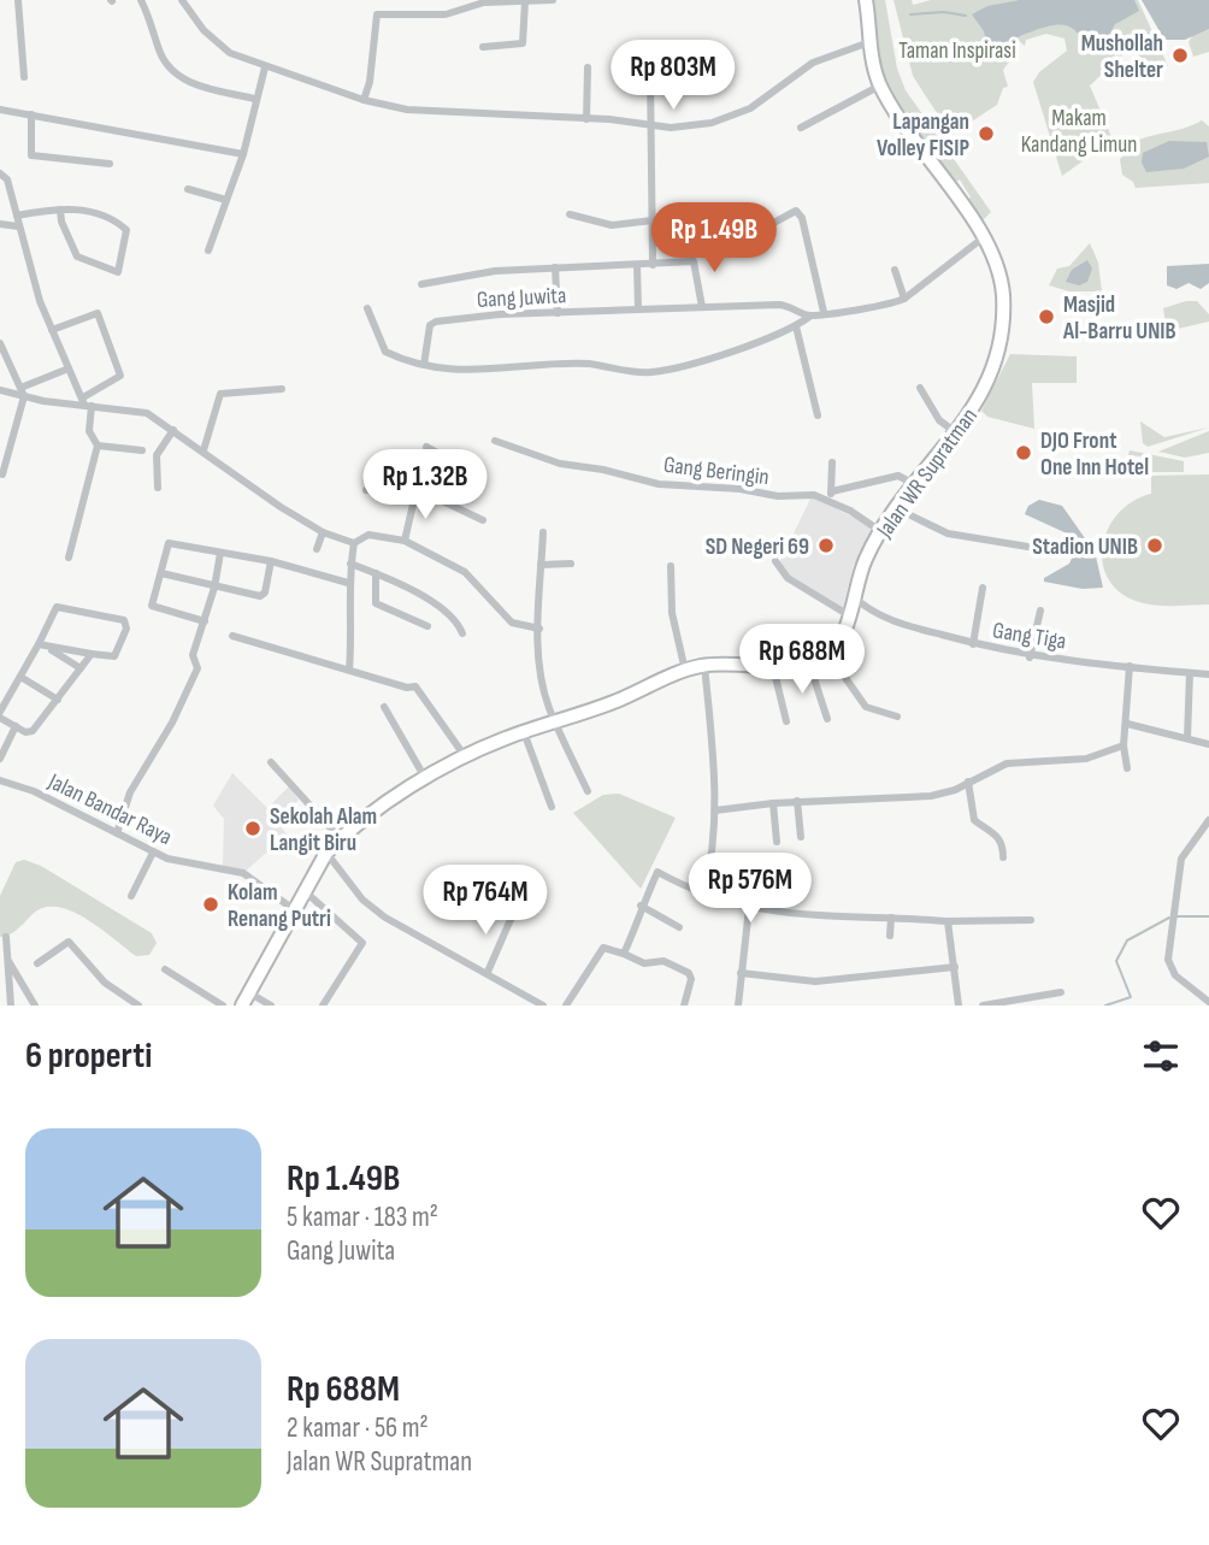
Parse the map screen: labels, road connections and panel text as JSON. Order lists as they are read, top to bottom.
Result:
{
  "streets": {
    "highway": ["Jalan WR Supratman"],
    "street": [
      "Gang Juwita",
      "Gang Beringin",
      "Gang Tiga",
      "Jalan Bandar Raya"
    ]
  },
  "crossings": [
    ["Gang Juwita", "Jalan WR Supratman"],
    ["Gang Beringin", "Jalan WR Supratman"],
    ["Jalan WR Supratman", "Gang Tiga"]
  ],
  "parks": ["Taman Inspirasi", "Makam Kandang Limun"],
  "places": [
    "Mushollah Shelter",
    "Lapangan Volley FISIP",
    "Masjid Al-Barru UNIB",
    "DJO Front One Inn Hotel",
    "SD Negeri 69",
    "Stadion UNIB",
    "Sekolah Alam Langit Biru",
    "Kolam Renang Putri"
  ],
  "page": {
    "price": [
      "Rp 803M",
      "Rp 1.49B",
      "Rp 1.32B",
      "Rp 688M",
      "Rp 576M",
      "Rp 764M"
    ],
    "heading": "6 properti",
    "list": [
      {
        "name": "Rp 1.49B",
        "note": "5 kamar · 183 m² · Gang Juwita"
      },
      {
        "name": "Rp 688M",
        "note": "2 kamar · 56 m² · Jalan WR Supratman"
      }
    ]
  }
}
